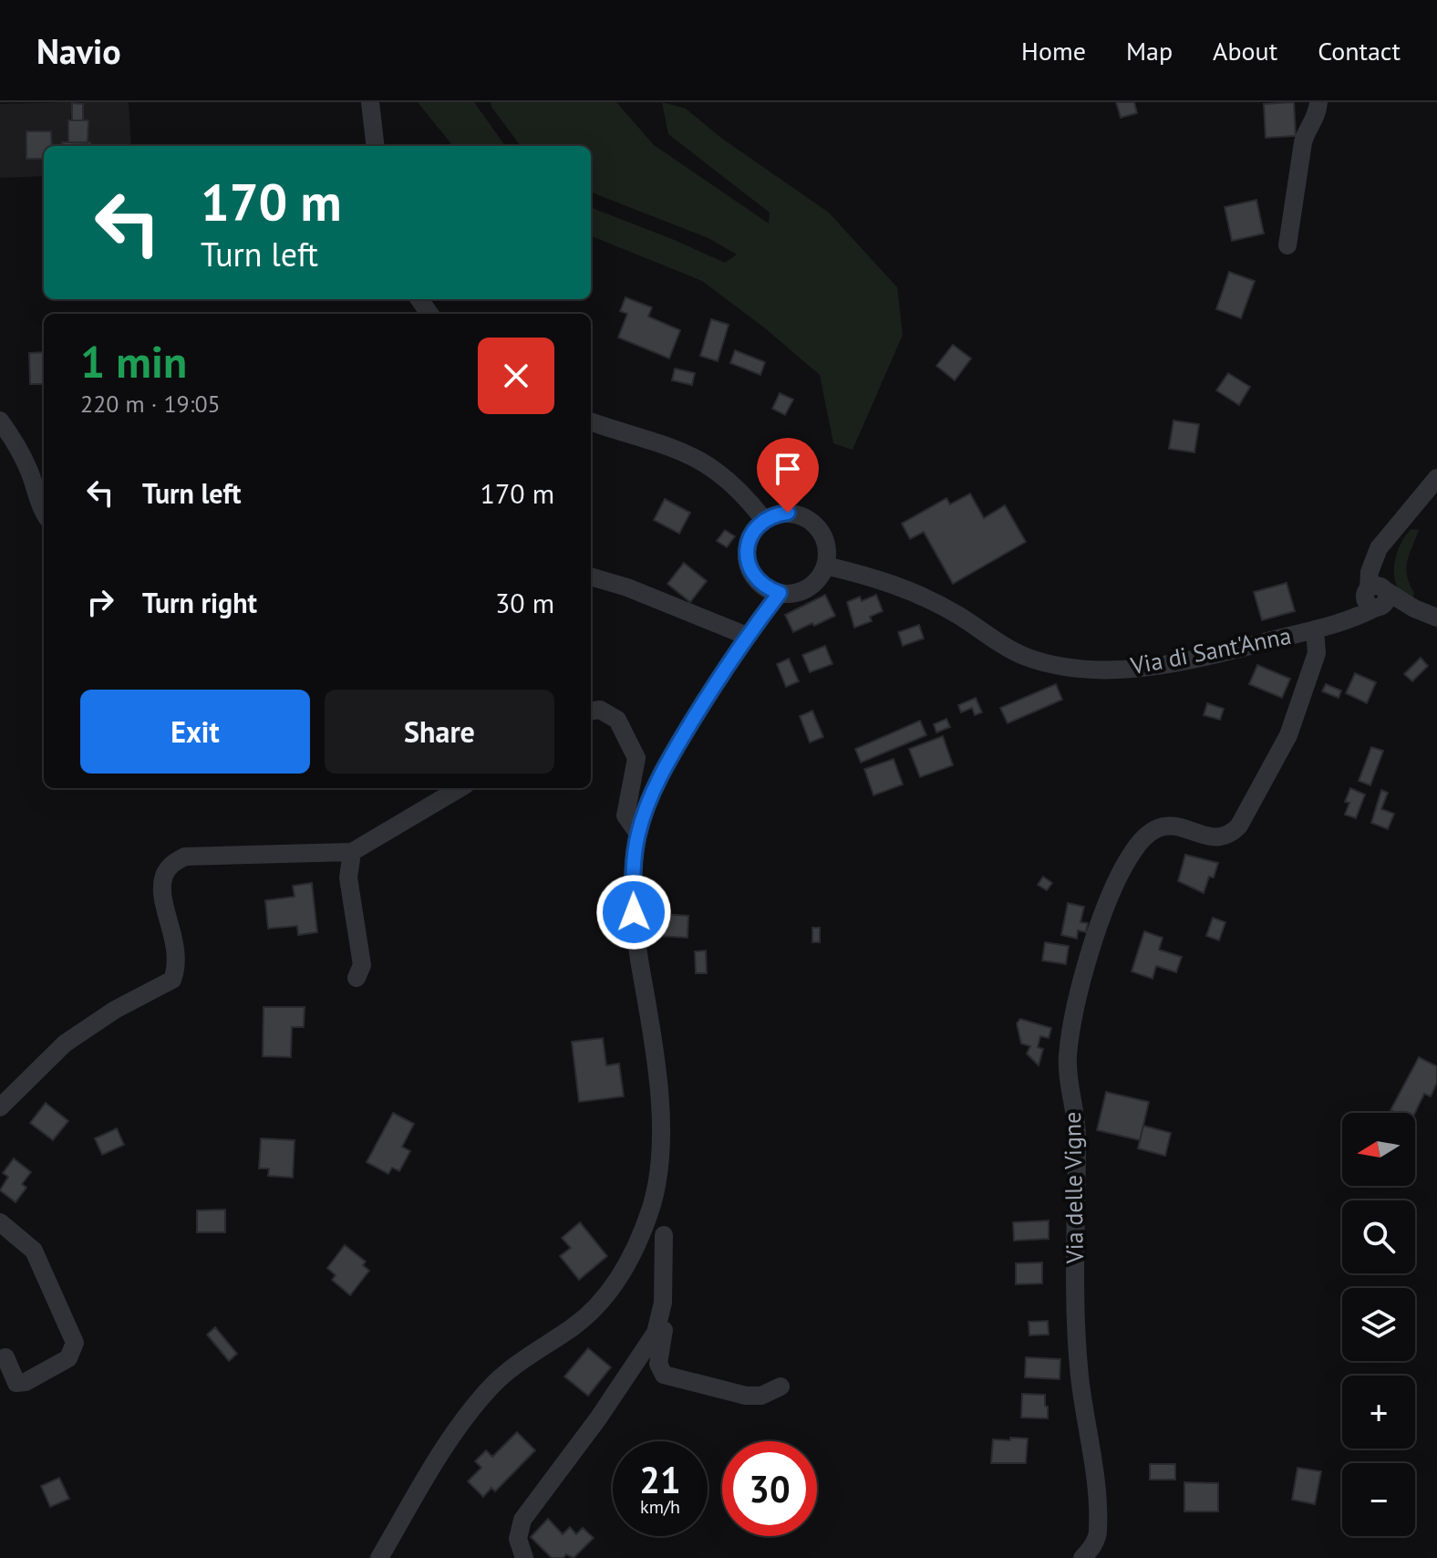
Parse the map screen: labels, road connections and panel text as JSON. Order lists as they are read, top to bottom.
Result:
{
  "streets": {
    "street": ["Via di Sant'Anna", "Via delle Vigne"]
  },
  "crossings": [
    ["Via di Sant'Anna", "Via delle Vigne"]
  ],
  "north": "left",
  "page": {
    "header": "Navio",
    "nav": [
      "Home",
      "Map",
      "About",
      "Contact"
    ],
    "turn": ["170 m", "Turn left"],
    "heading": ["1 min", "220 m · 19:05"],
    "list": [
      {
        "name": "Turn left",
        "value": "170 m"
      },
      {
        "name": "Turn right",
        "value": "30 m"
      }
    ],
    "buttons": ["Exit", "Share"],
    "map_buttons": ["+", "−"],
    "speed": "21 km/h",
    "limit": "30"
  }
}
